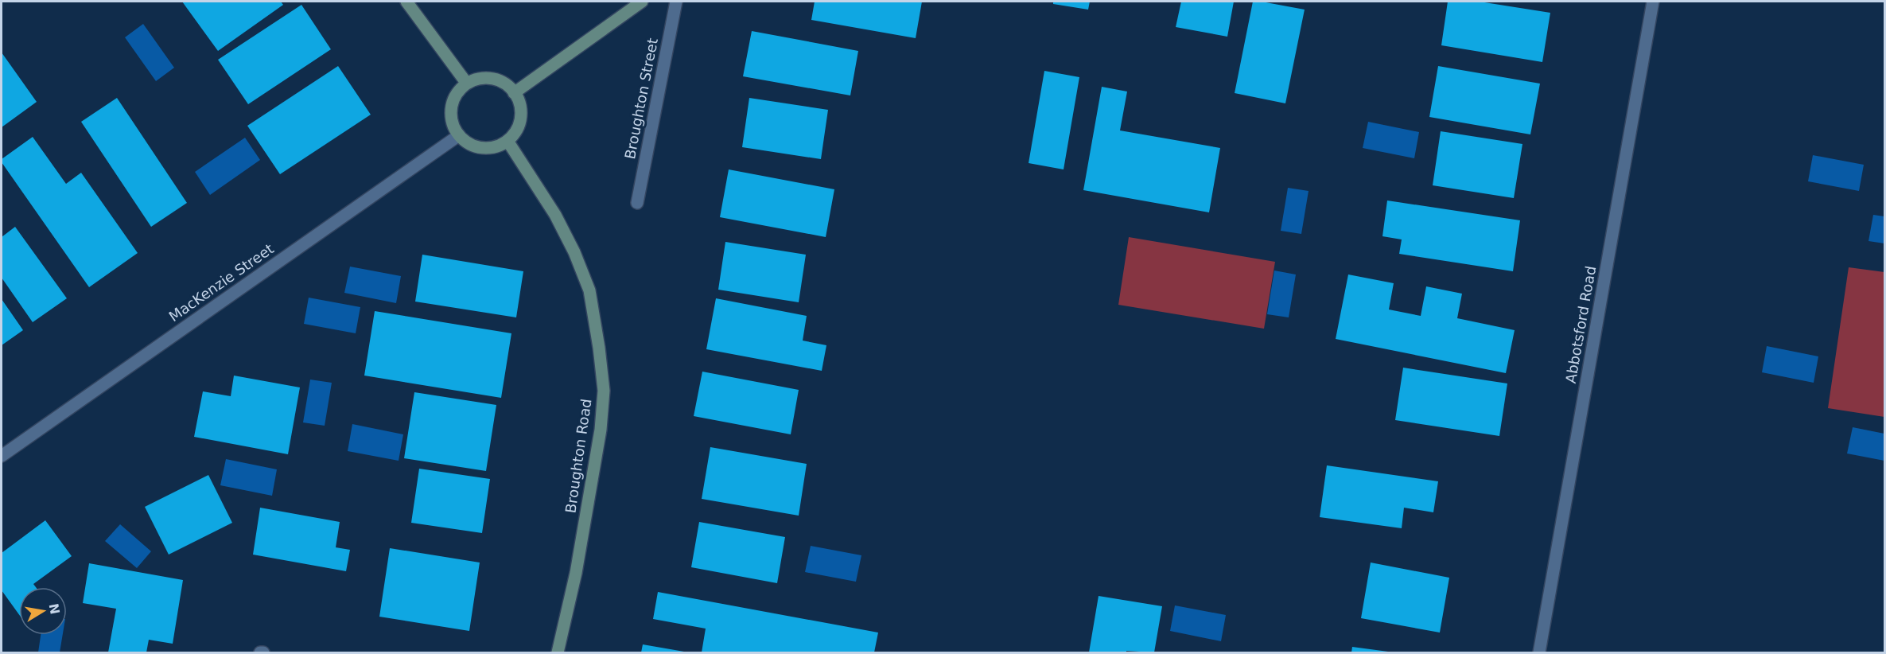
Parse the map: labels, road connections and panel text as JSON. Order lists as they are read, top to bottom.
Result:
{
  "streets": {
    "main road": ["Broughton Road"],
    "street": ["Broughton Street", "MacKenzie Street", "Abbotsford Road"]
  },
  "crossings": [
    ["MacKenzie Street", "Broughton Road"]
  ],
  "north": "right"
}
